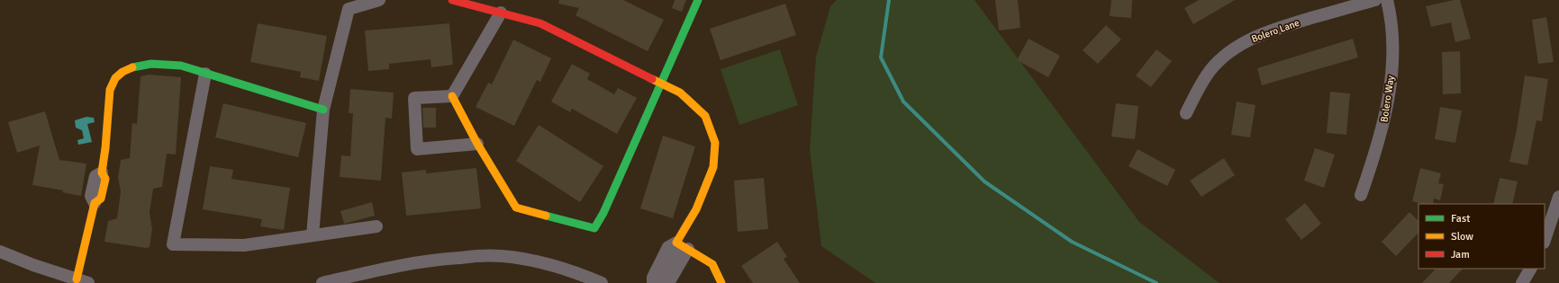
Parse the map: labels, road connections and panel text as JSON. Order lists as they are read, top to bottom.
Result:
{
  "streets": {
    "street": ["Bolero Lane", "Bolero Way"]
  },
  "legend": ["Fast", "Slow", "Jam"]
}
